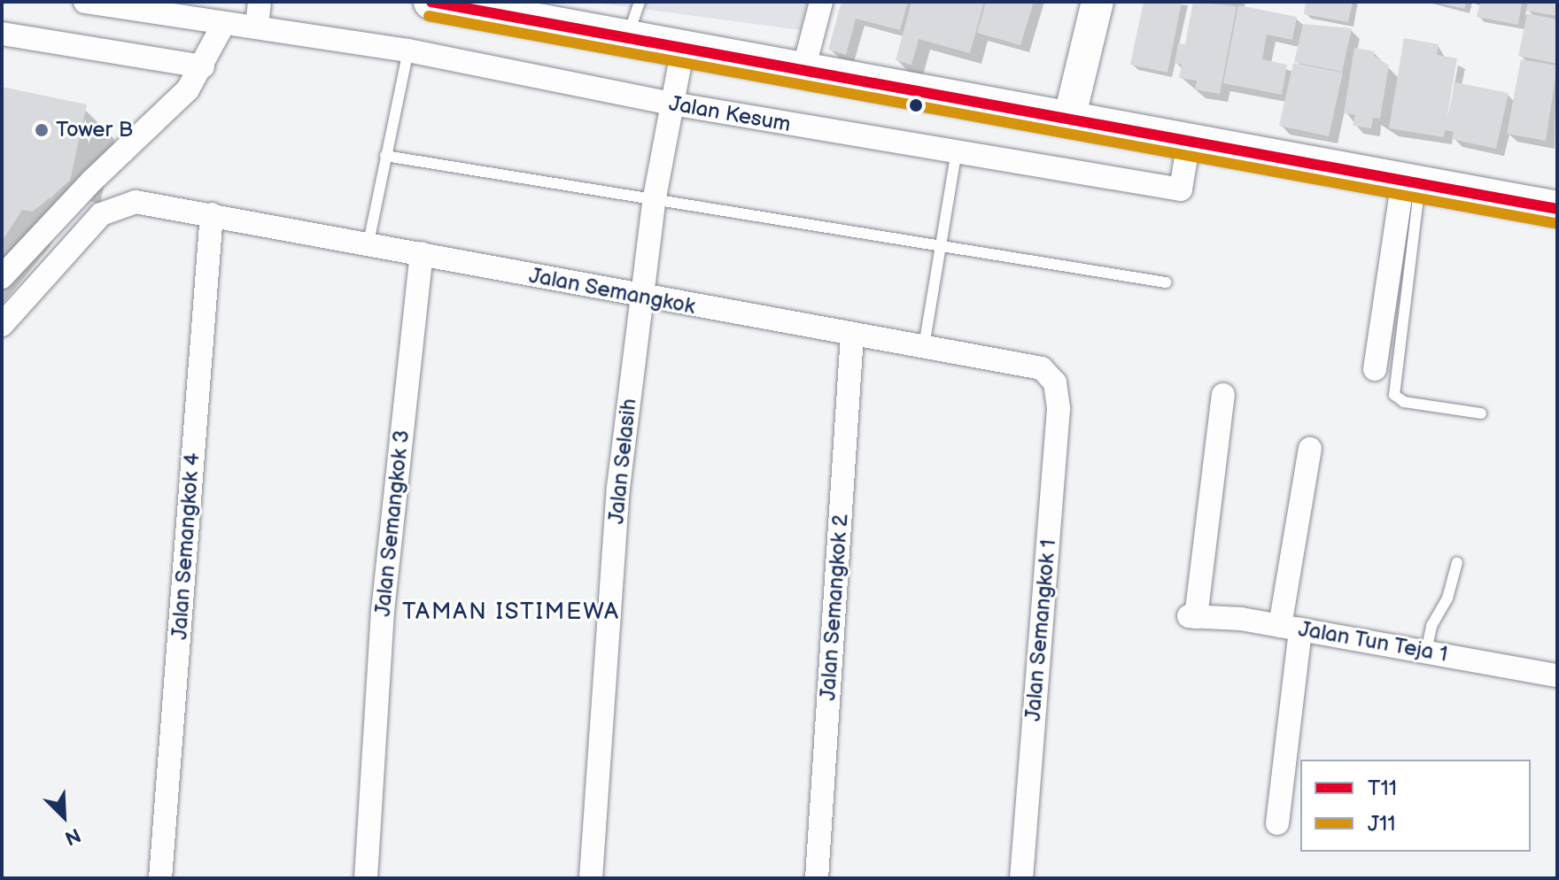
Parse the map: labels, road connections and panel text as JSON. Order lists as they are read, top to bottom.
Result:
{
  "streets": {
    "street": [
      "Jalan Kesum",
      "Jalan Semangkok",
      "Jalan Selasih",
      "Jalan Semangkok 3",
      "Jalan Semangkok 4",
      "Jalan Semangkok 2",
      "Jalan Semangkok 1",
      "Jalan Tun Teja 1"
    ]
  },
  "crossings": [
    ["Jalan Kesum", "Jalan Selasih"],
    ["Jalan Semangkok", "Jalan Selasih"],
    ["Jalan Semangkok", "Jalan Semangkok 3"],
    ["Jalan Semangkok", "Jalan Semangkok 4"],
    ["Jalan Semangkok", "Jalan Semangkok 2"],
    ["Jalan Semangkok", "Jalan Semangkok 1"]
  ],
  "districts": ["TAMAN ISTIMEWA"],
  "places": ["Tower B"],
  "lines": ["transit line T11", "transit line J11"],
  "legend": ["T11", "J11"],
  "north": "bottom right"
}
